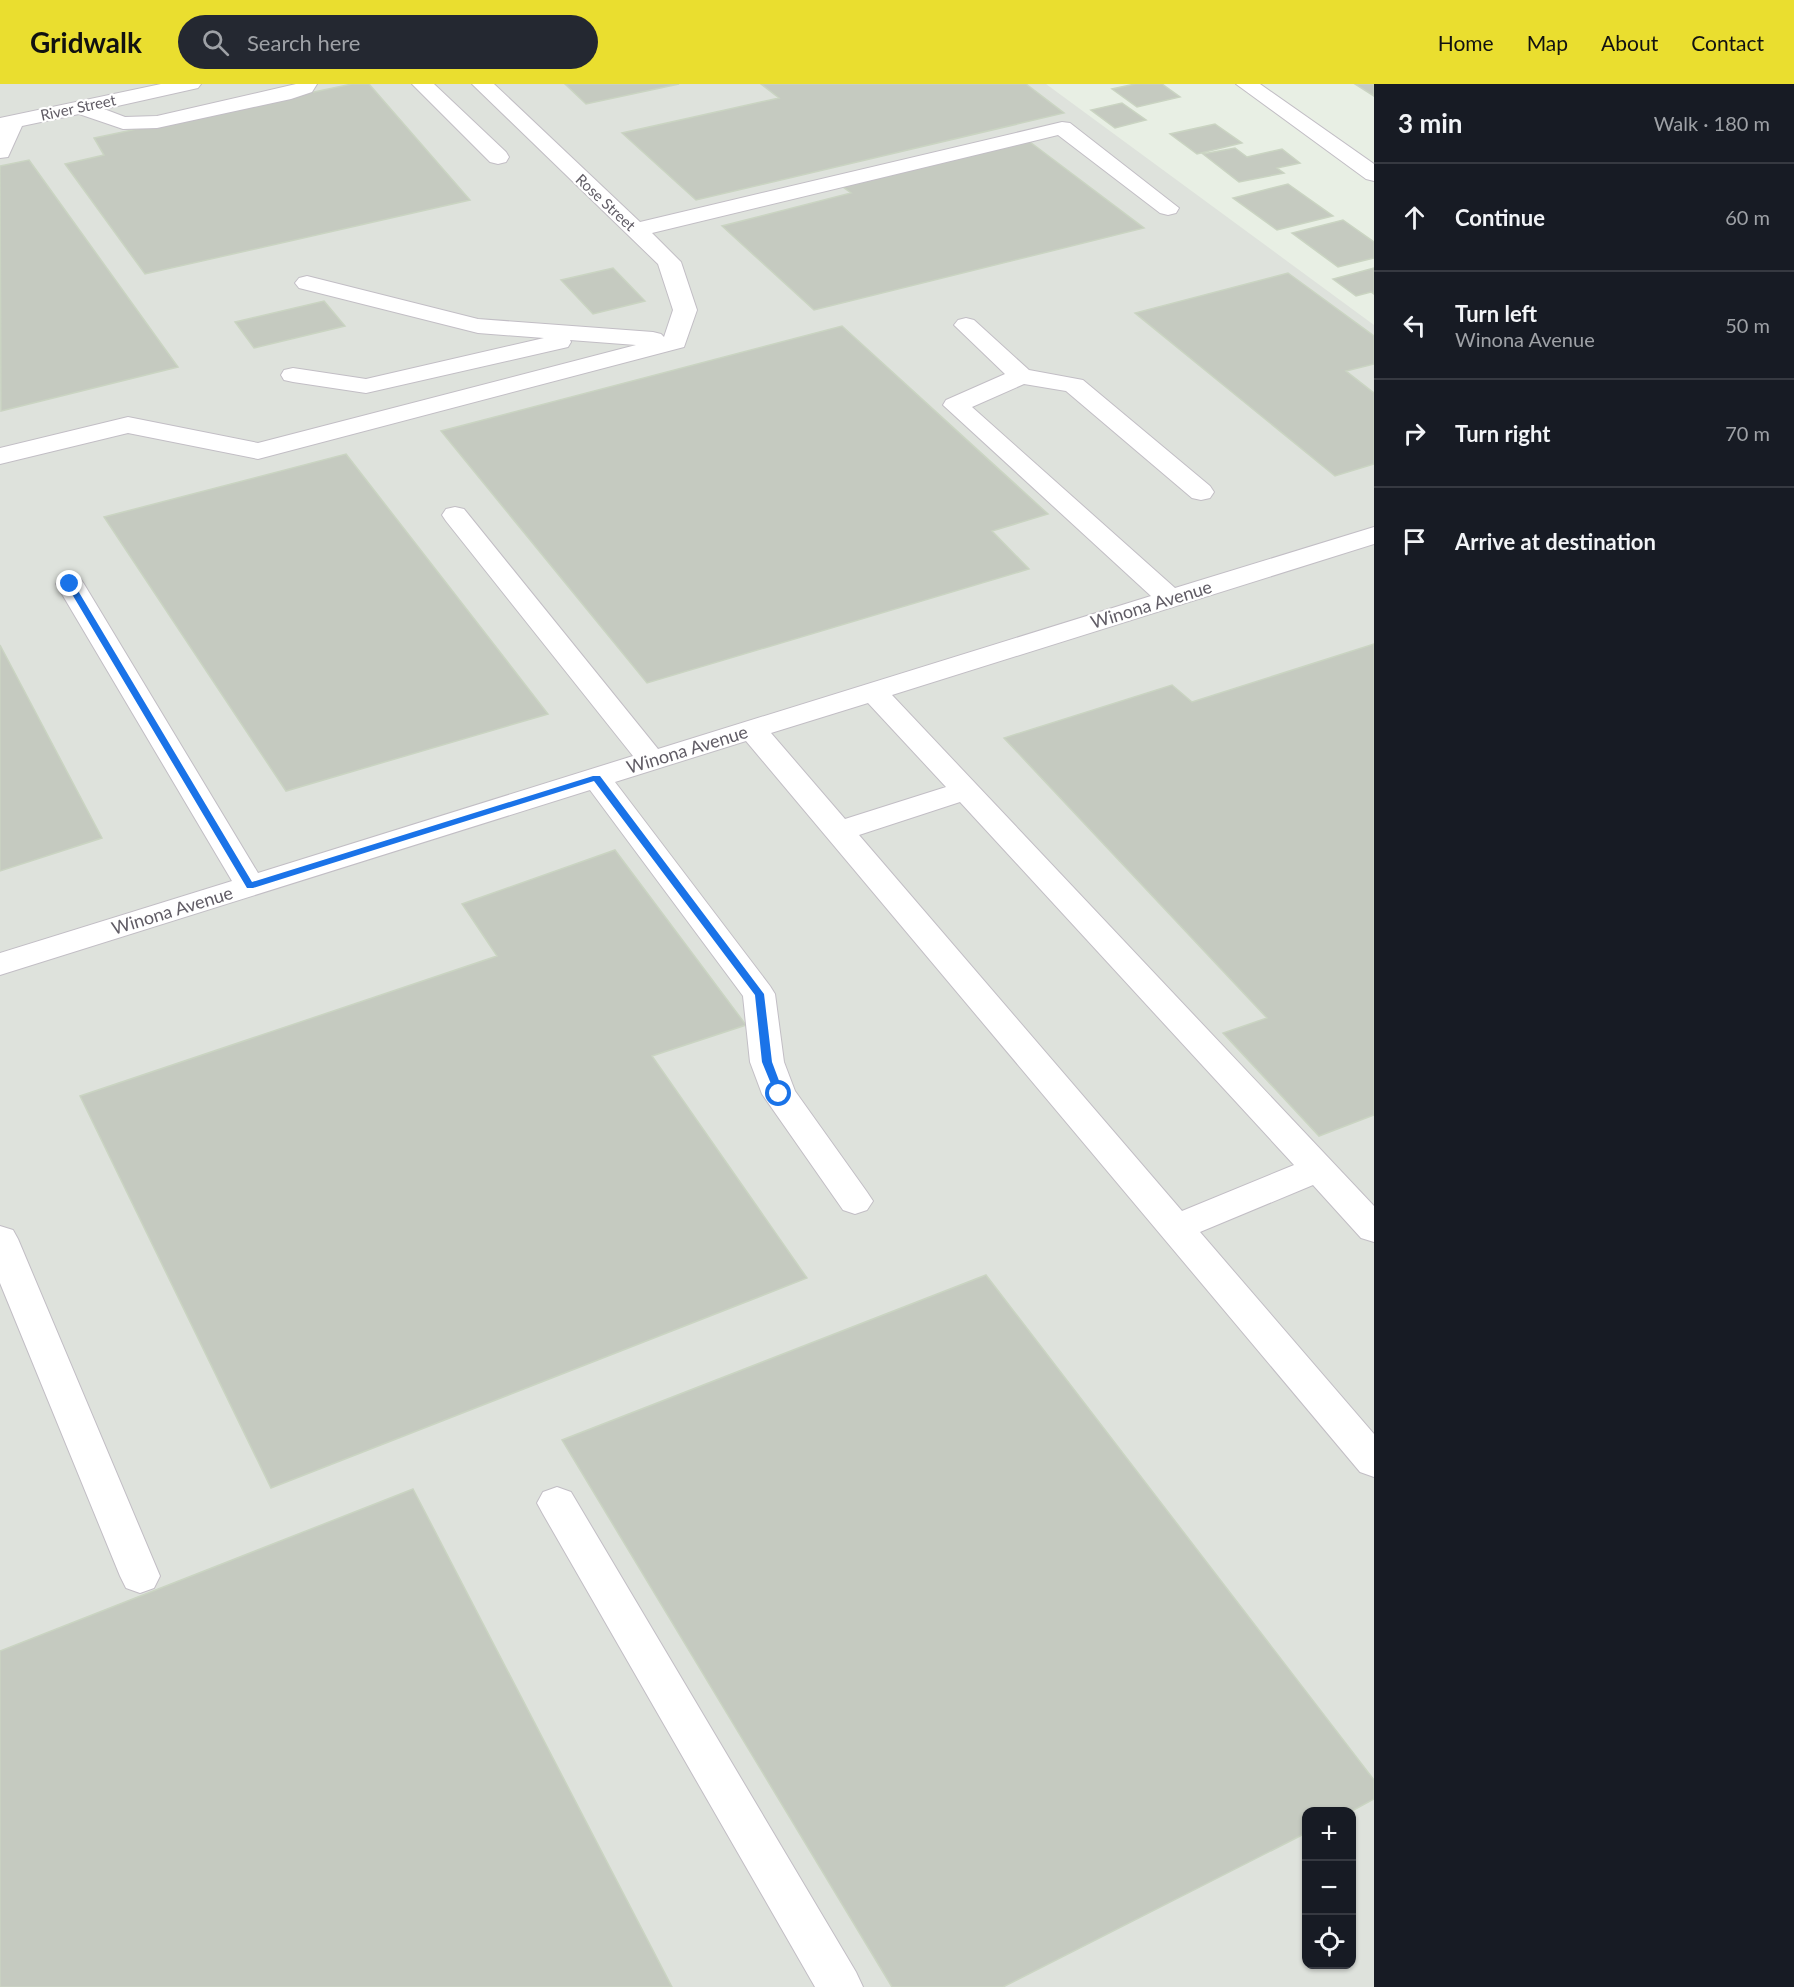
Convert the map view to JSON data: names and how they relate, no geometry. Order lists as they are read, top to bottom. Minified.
{"streets":{"street":["River Street","Rose Street","Winona Avenue"]},"page":{"header":"Gridwalk","search":"Search here","nav":["Home","Map","About","Contact"],"heading":["3 min","Walk · 180 m"],"list":[["Continue","60 m"],["Turn left","Winona Avenue","50 m"],["Turn right","70 m"],"Arrive at destination"],"map_buttons":["+","−"]}}
